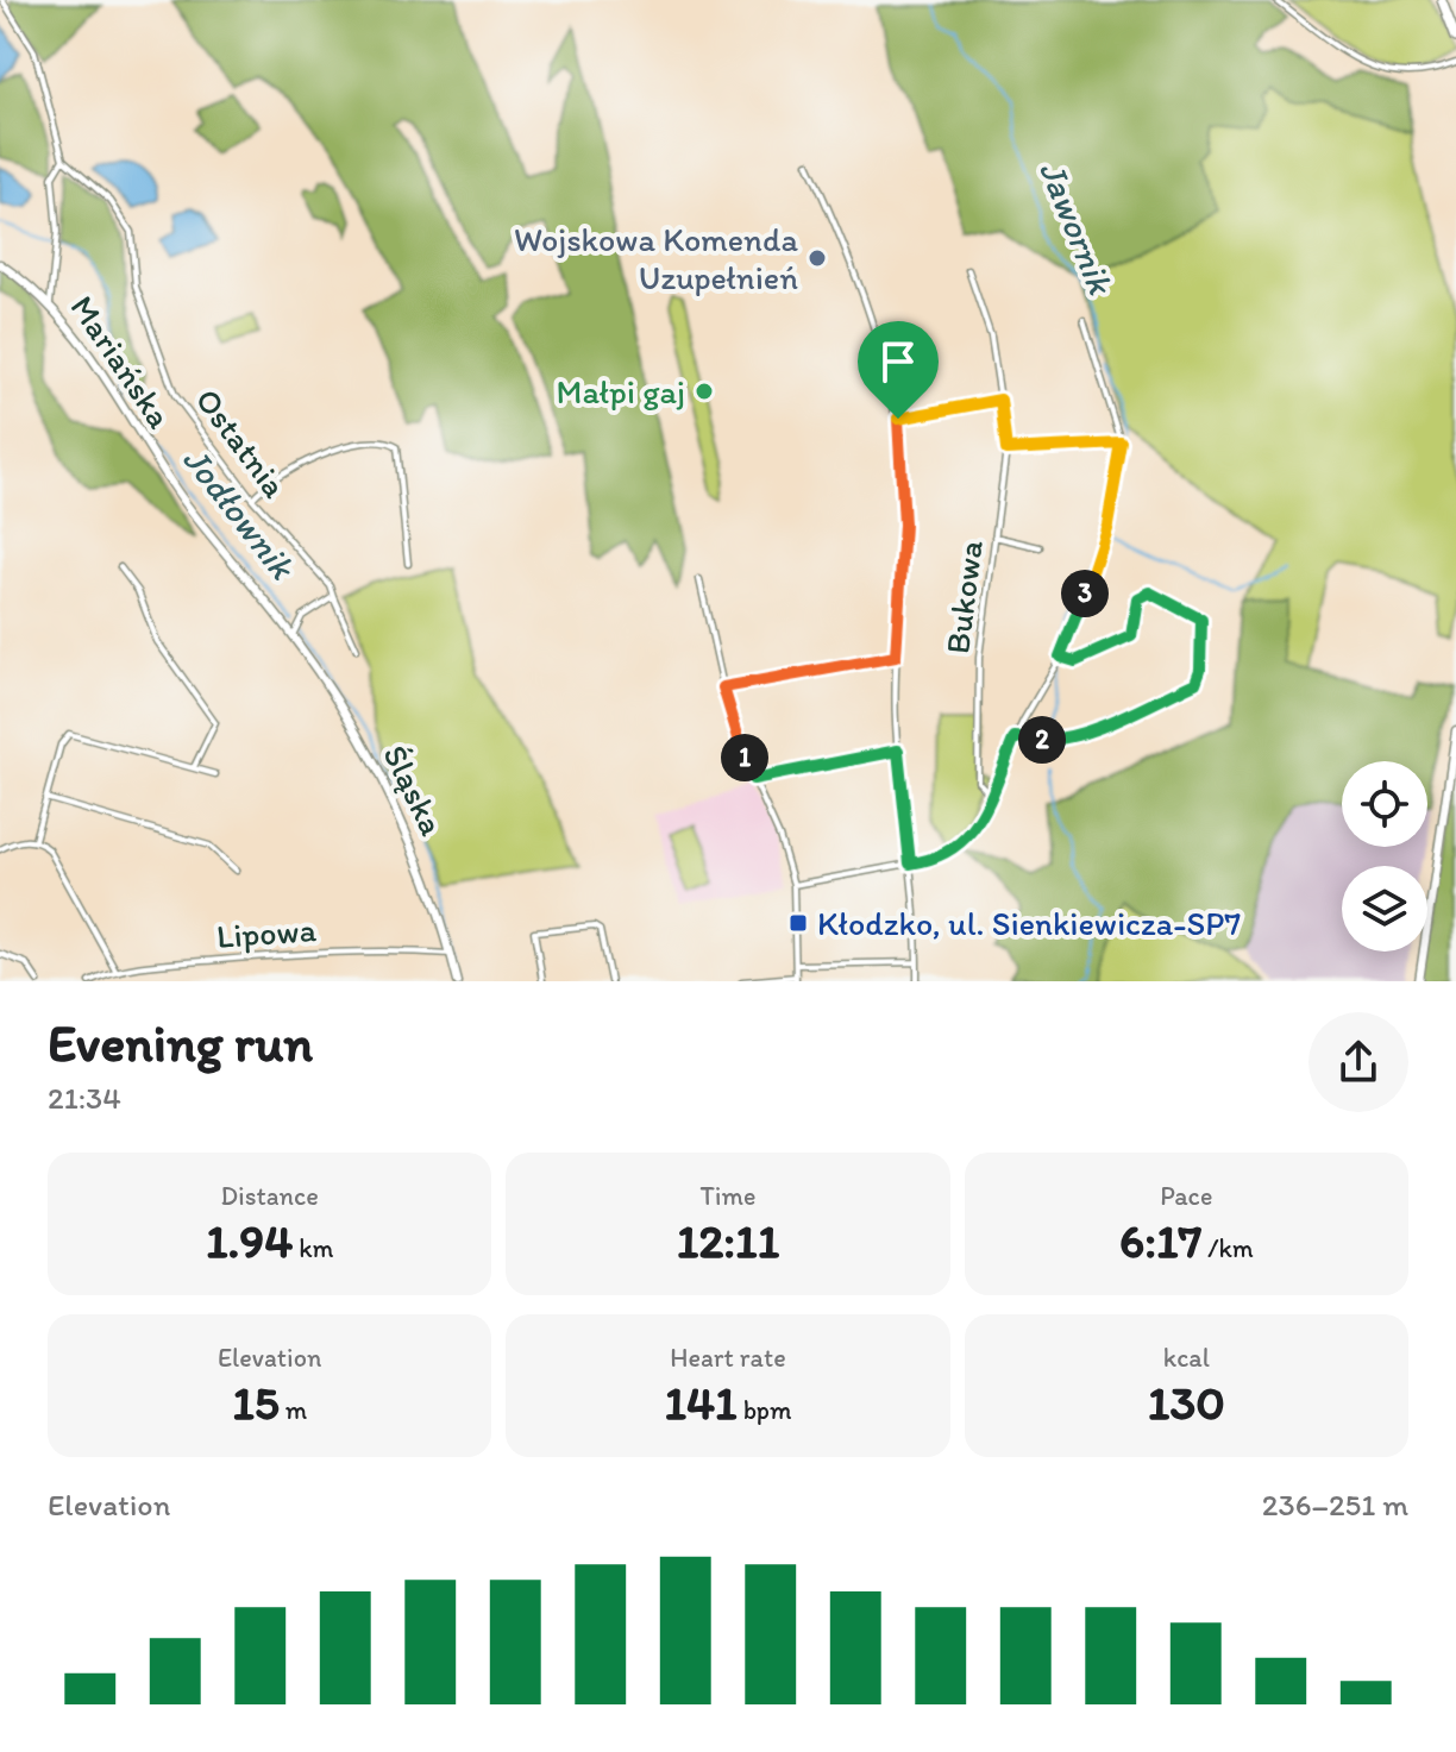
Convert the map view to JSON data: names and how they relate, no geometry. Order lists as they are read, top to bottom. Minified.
{"streets":{"street":["Mariańska","Ostatnia","Bukowa","Śląska","Lipowa"]},"crossings":[["Mariańska","Śląska"],["Śląska","Lipowa"]],"water":["Jawornik","Jodłownik"],"places":{"other":["Wojskowa Komenda Uzupełnień","Małpi gaj"],"transit":["Kłodzko, ul. Sienkiewicza-SP7"]},"page":{"pins":["3","2","1"],"heading":["Evening run","21:34"],"stats":[["Distance","1.94 km"],["Time","12:11"],["Pace","6:17 /km"],["Elevation","15 m"],["Heart rate","141 bpm"],["kcal","130"]],"chart":["Elevation","236–251 m"]}}
